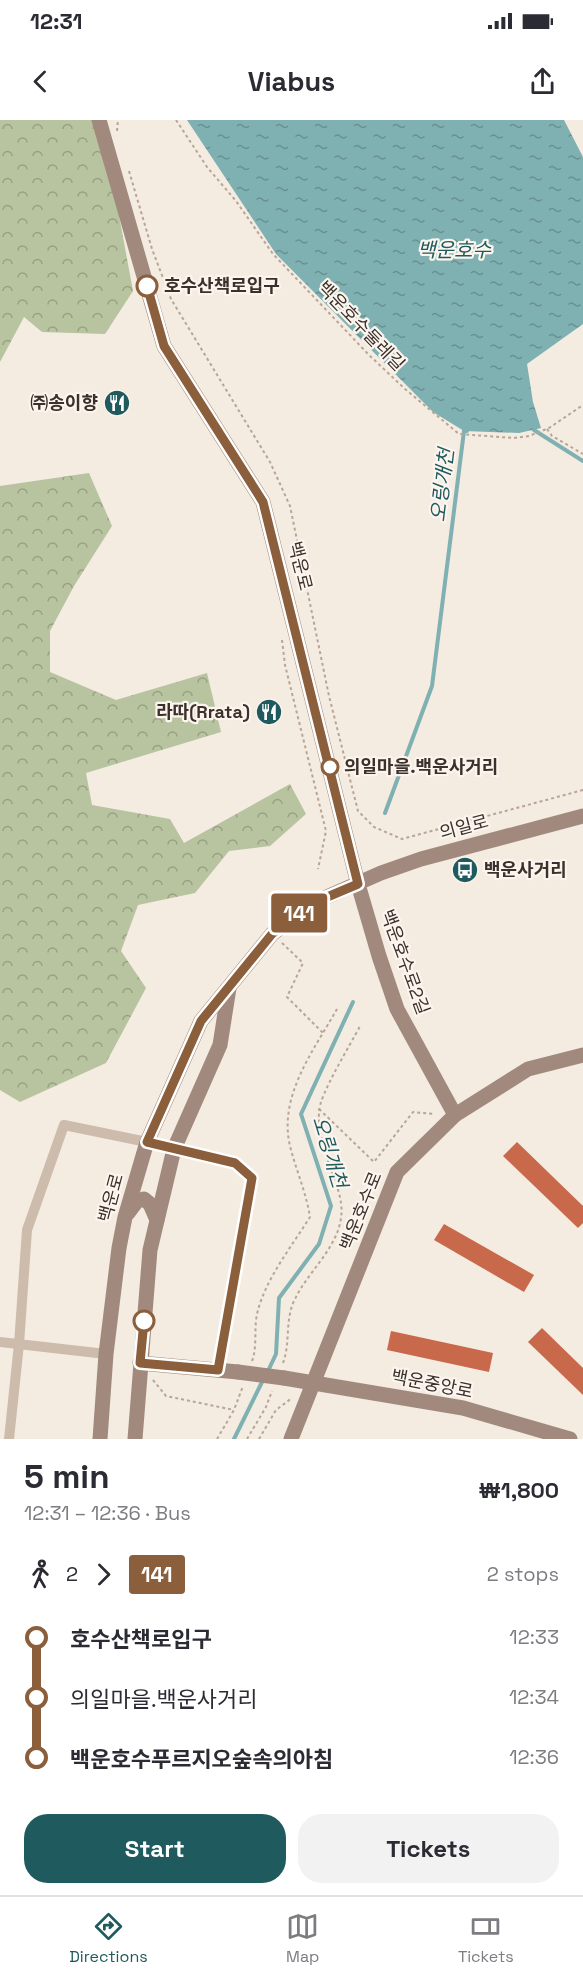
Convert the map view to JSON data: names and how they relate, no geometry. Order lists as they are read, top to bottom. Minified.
{"streets":{"main road":["백운로","의일로","백운호수로2길","백운호수로","백운중앙로"],"path":["백운호수둘레길"]},"crossings":[["백운로","의일로"],["백운로","백운호수로2길"],["의일로","백운호수로2길"],["백운호수로2길","백운호수로"],["백운호수로","백운중앙로"]],"water":["백운호수","오링개천"],"places":{"other":["호수산책로입구","의일마을.백운사거리"],"restaurant":["㈜송이향","라따(Rrata)"],"bus stop":["백운사거리"]},"lines":["bus line 141"],"page":{"status":"12:31","header":"Viabus","on_map":"141","heading":["5 min","12:31 – 12:36 · Bus","₩1,800"],"legs":["2","141","2 stops"],"list":[{"name":"호수산책로입구","value":"12:33"},{"name":"의일마을.백운사거리","value":"12:34"},{"name":"백운호수푸르지오숲속의아침","value":"12:36"}],"buttons":["Start","Tickets"],"tabs":["Directions","Map","Tickets"]}}
